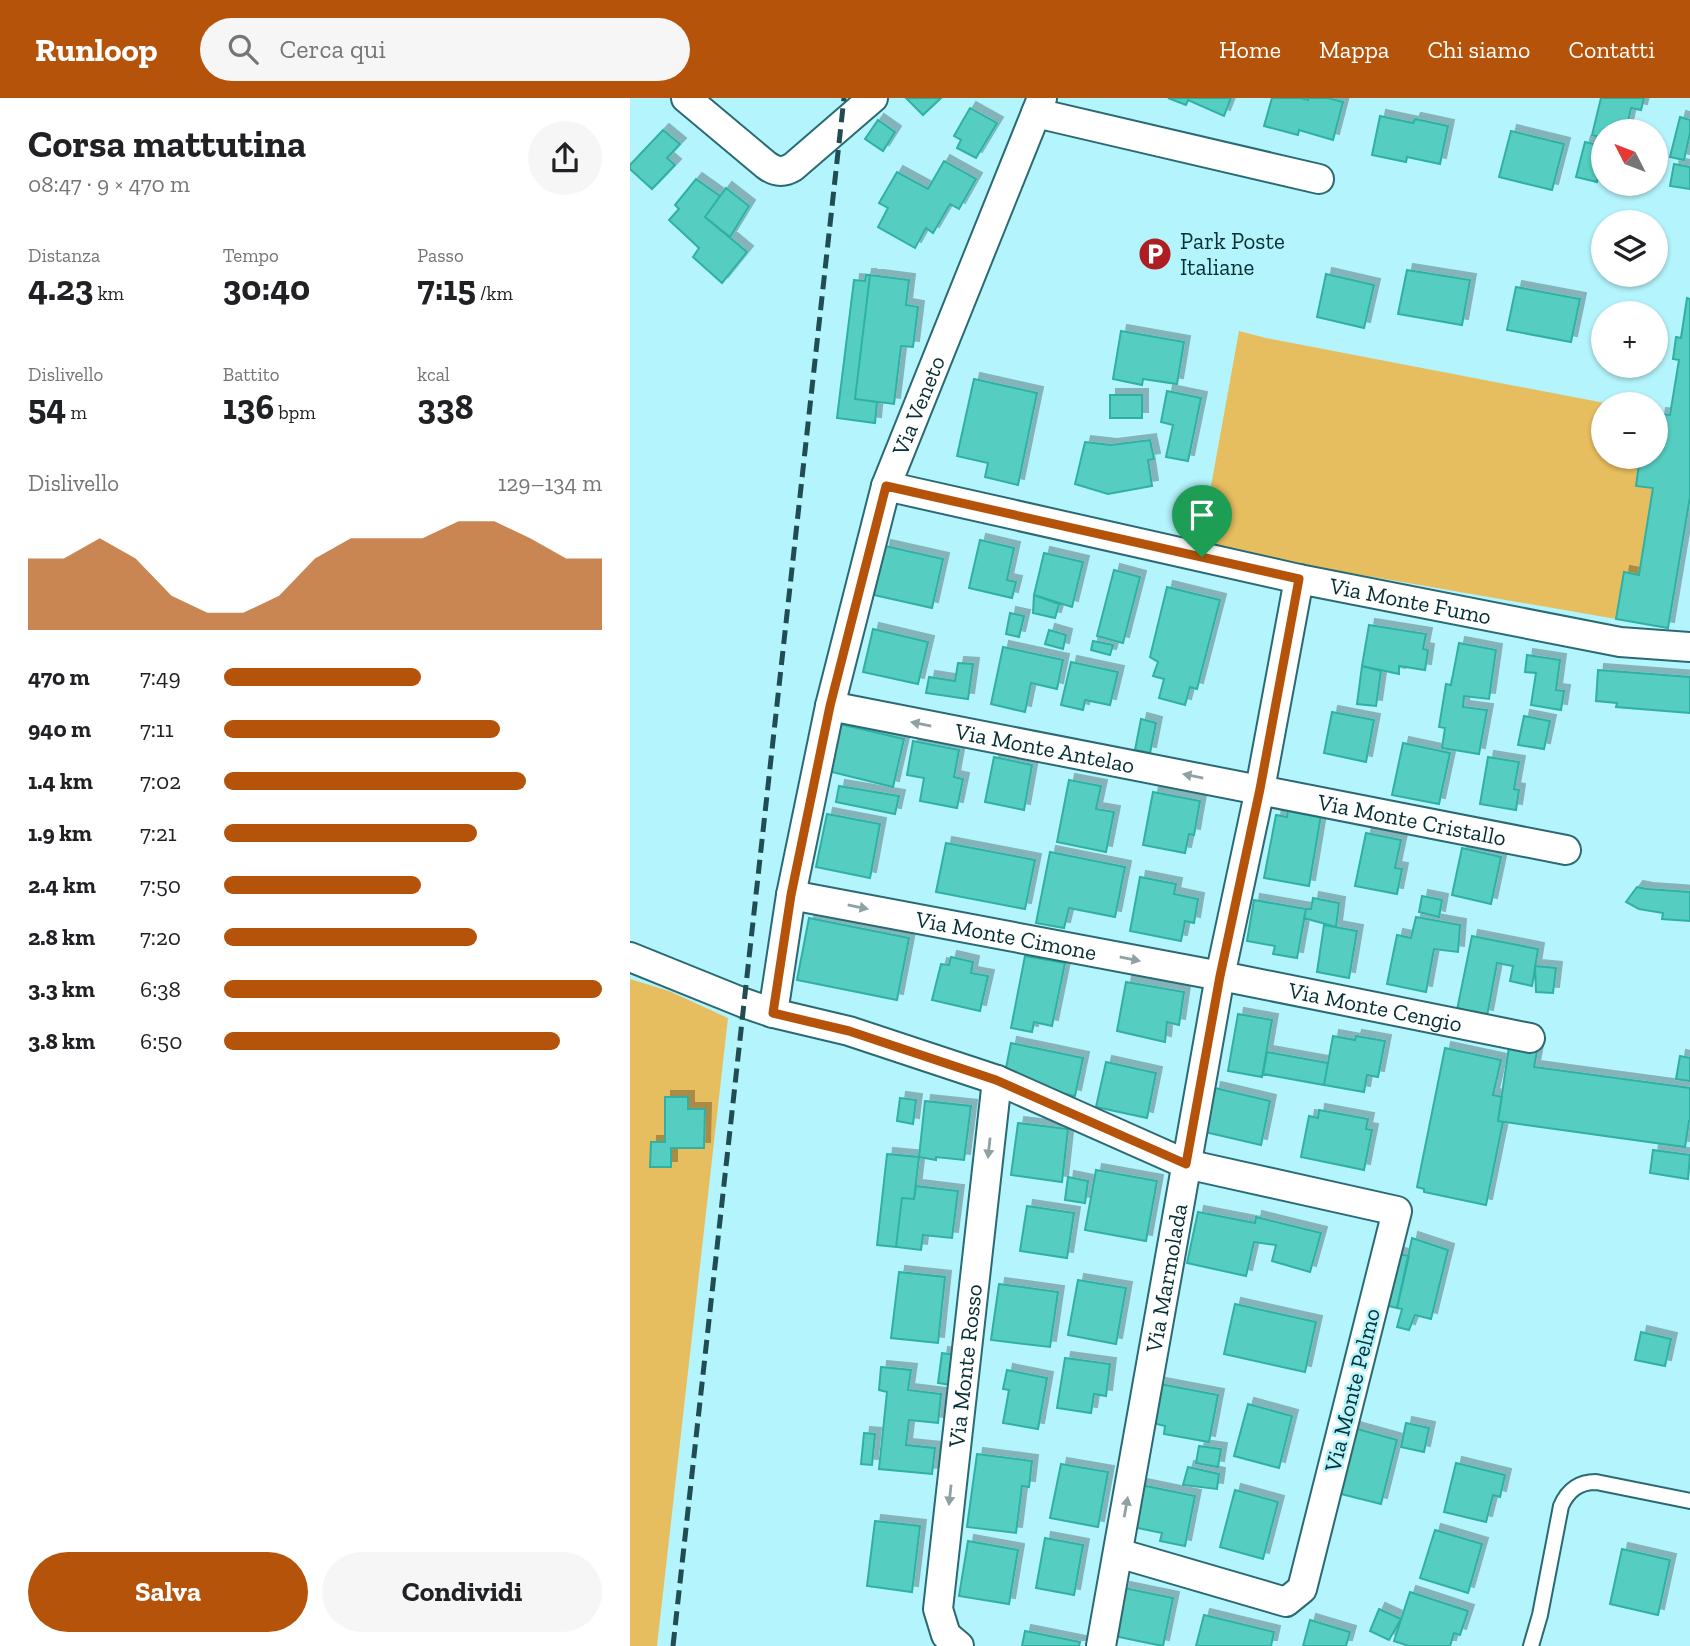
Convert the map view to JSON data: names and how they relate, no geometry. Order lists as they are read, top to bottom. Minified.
{"streets":{"street":["Via Veneto","Via Monte Fumo","Via Monte Antelao","Via Monte Cristallo","Via Monte Cimone","Via Monte Cengio","Via Marmolada","Via Monte Rosso","Via Monte Pelmo"]},"crossings":[["Via Veneto","Via Monte Fumo"],["Via Veneto","Via Monte Antelao"],["Via Veneto","Via Monte Cimone"],["Via Monte Fumo","Via Marmolada"],["Via Monte Antelao","Via Monte Cristallo"],["Via Monte Antelao","Via Marmolada"],["Via Monte Cristallo","Via Marmolada"],["Via Monte Cimone","Via Monte Cengio"],["Via Monte Cimone","Via Marmolada"],["Via Monte Cengio","Via Marmolada"],["Via Marmolada","Via Monte Pelmo"]],"one_way":["Via Monte Antelao","Via Marmolada","Via Monte Rosso"],"places":{"parking":["Park Poste Italiane"]},"north":"top left","page":{"header":"Runloop","search":"Cerca qui","nav":["Home","Mappa","Chi siamo","Contatti"],"heading":["Corsa mattutina","08:47 · 9 × 470 m"],"map_buttons":["+","−"],"stats":[["Distanza","4.23 km"],["Tempo","30:40"],["Passo","7:15 /km"],["Dislivello","54 m"],["Battito","136 bpm"],["kcal","338"]],"chart":["Dislivello","129–134 m"],"list":[{"name":"470 m","note":"7:49"},{"name":"940 m","note":"7:11"},{"name":"1.4 km","note":"7:02"},{"name":"1.9 km","note":"7:21"},{"name":"2.4 km","note":"7:50"},{"name":"2.8 km","note":"7:20"},{"name":"3.3 km","note":"6:38"},{"name":"3.8 km","note":"6:50"}],"buttons":["Salva","Condividi"]}}
